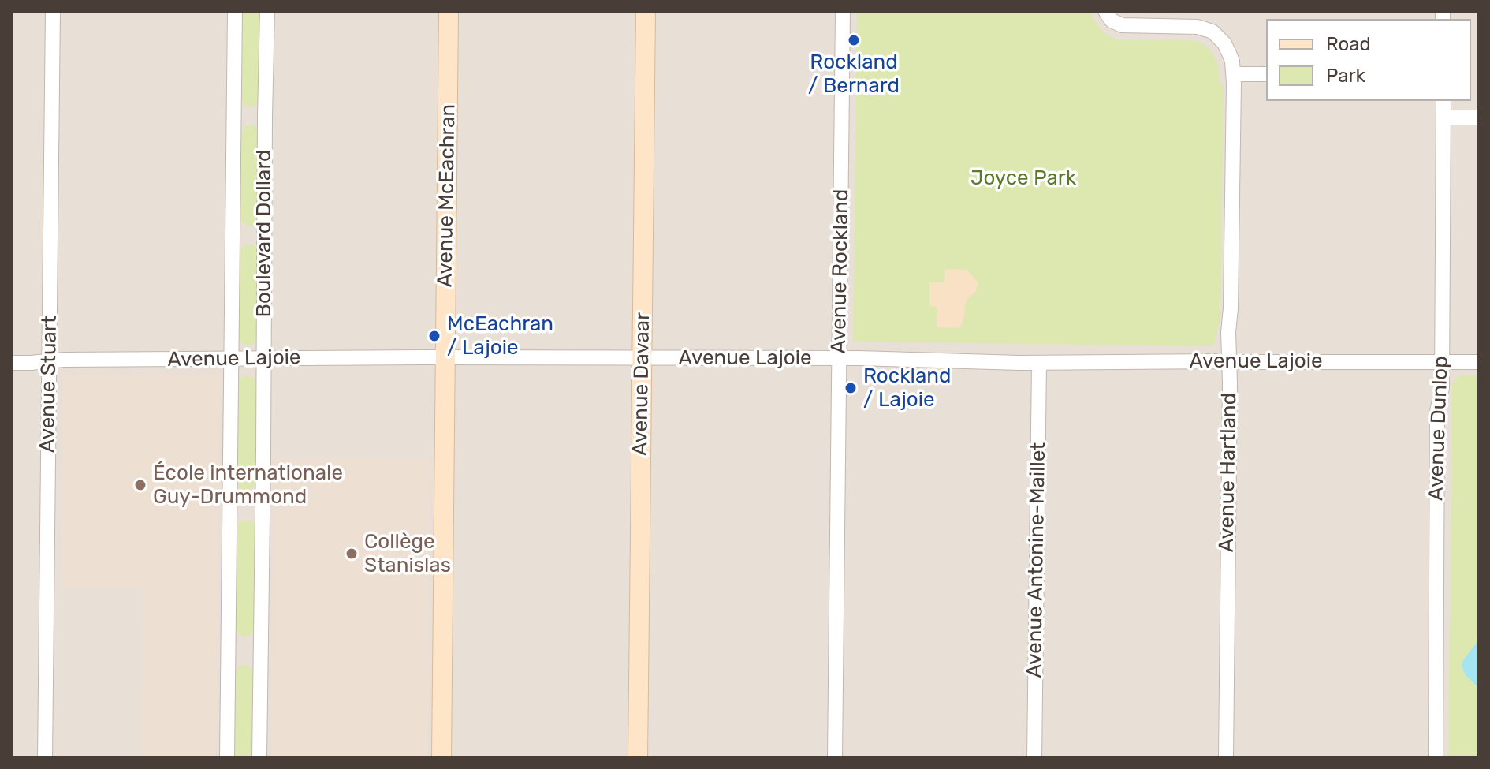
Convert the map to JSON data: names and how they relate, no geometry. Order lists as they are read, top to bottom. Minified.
{"streets":{"street":["Avenue McEachran","Boulevard Dollard","Avenue Rockland","Avenue Lajoie","Avenue Stuart","Avenue Davaar","Avenue Dunlop","Avenue Hartland","Avenue Antonine-Maillet"]},"crossings":[["Avenue McEachran","Avenue Lajoie"],["Boulevard Dollard","Avenue Lajoie"],["Avenue Rockland","Avenue Lajoie"],["Avenue Lajoie","Avenue Stuart"],["Avenue Lajoie","Avenue Davaar"],["Avenue Lajoie","Avenue Dunlop"],["Avenue Lajoie","Avenue Hartland"],["Avenue Lajoie","Avenue Antonine-Maillet"]],"parks":["Joyce Park"],"places":["Rockland / Bernard","McEachran / Lajoie","Rockland / Lajoie","École internationale Guy-Drummond","Collège Stanislas"],"legend":["Road","Park"]}
